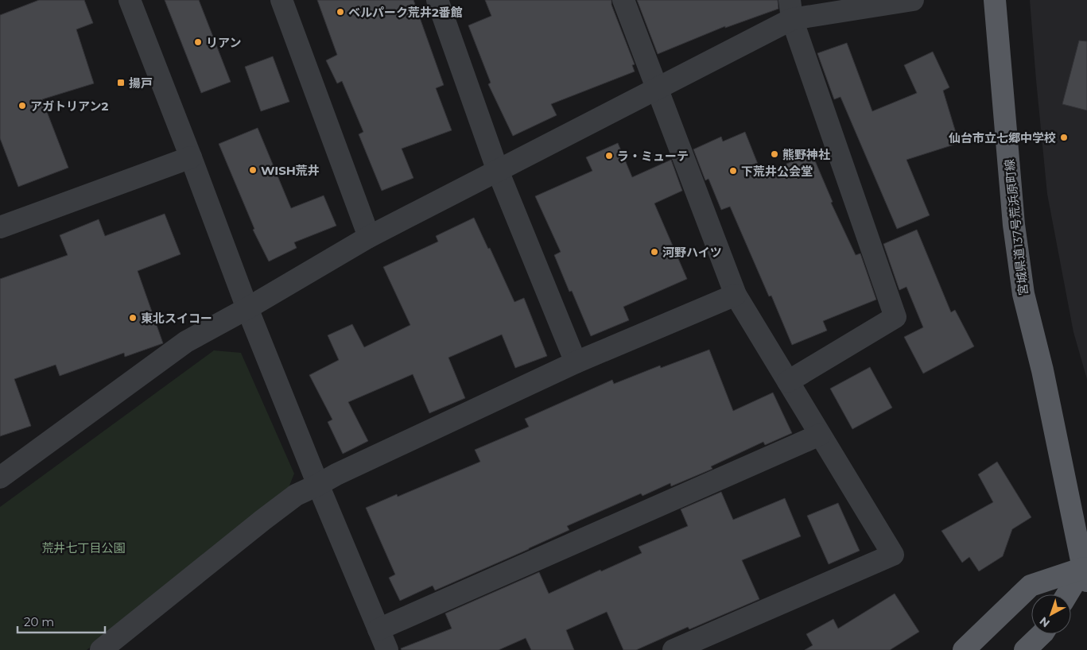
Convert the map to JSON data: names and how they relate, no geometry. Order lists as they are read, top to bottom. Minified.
{"streets":{"main road":["宮城県道137号荒浜原町線"]},"parks":["荒井七丁目公園"],"places":{"other":["ベルパーク荒井2番館","リアン","アガトリアン2","仙台市立七郷中学校","熊野神社","ラ・ミューテ","WISH荒井","下荒井公会堂","河野ハイツ","東北スイコー"],"transit":["揚戸"]},"scale_bar":"20 m","north":"bottom left"}
